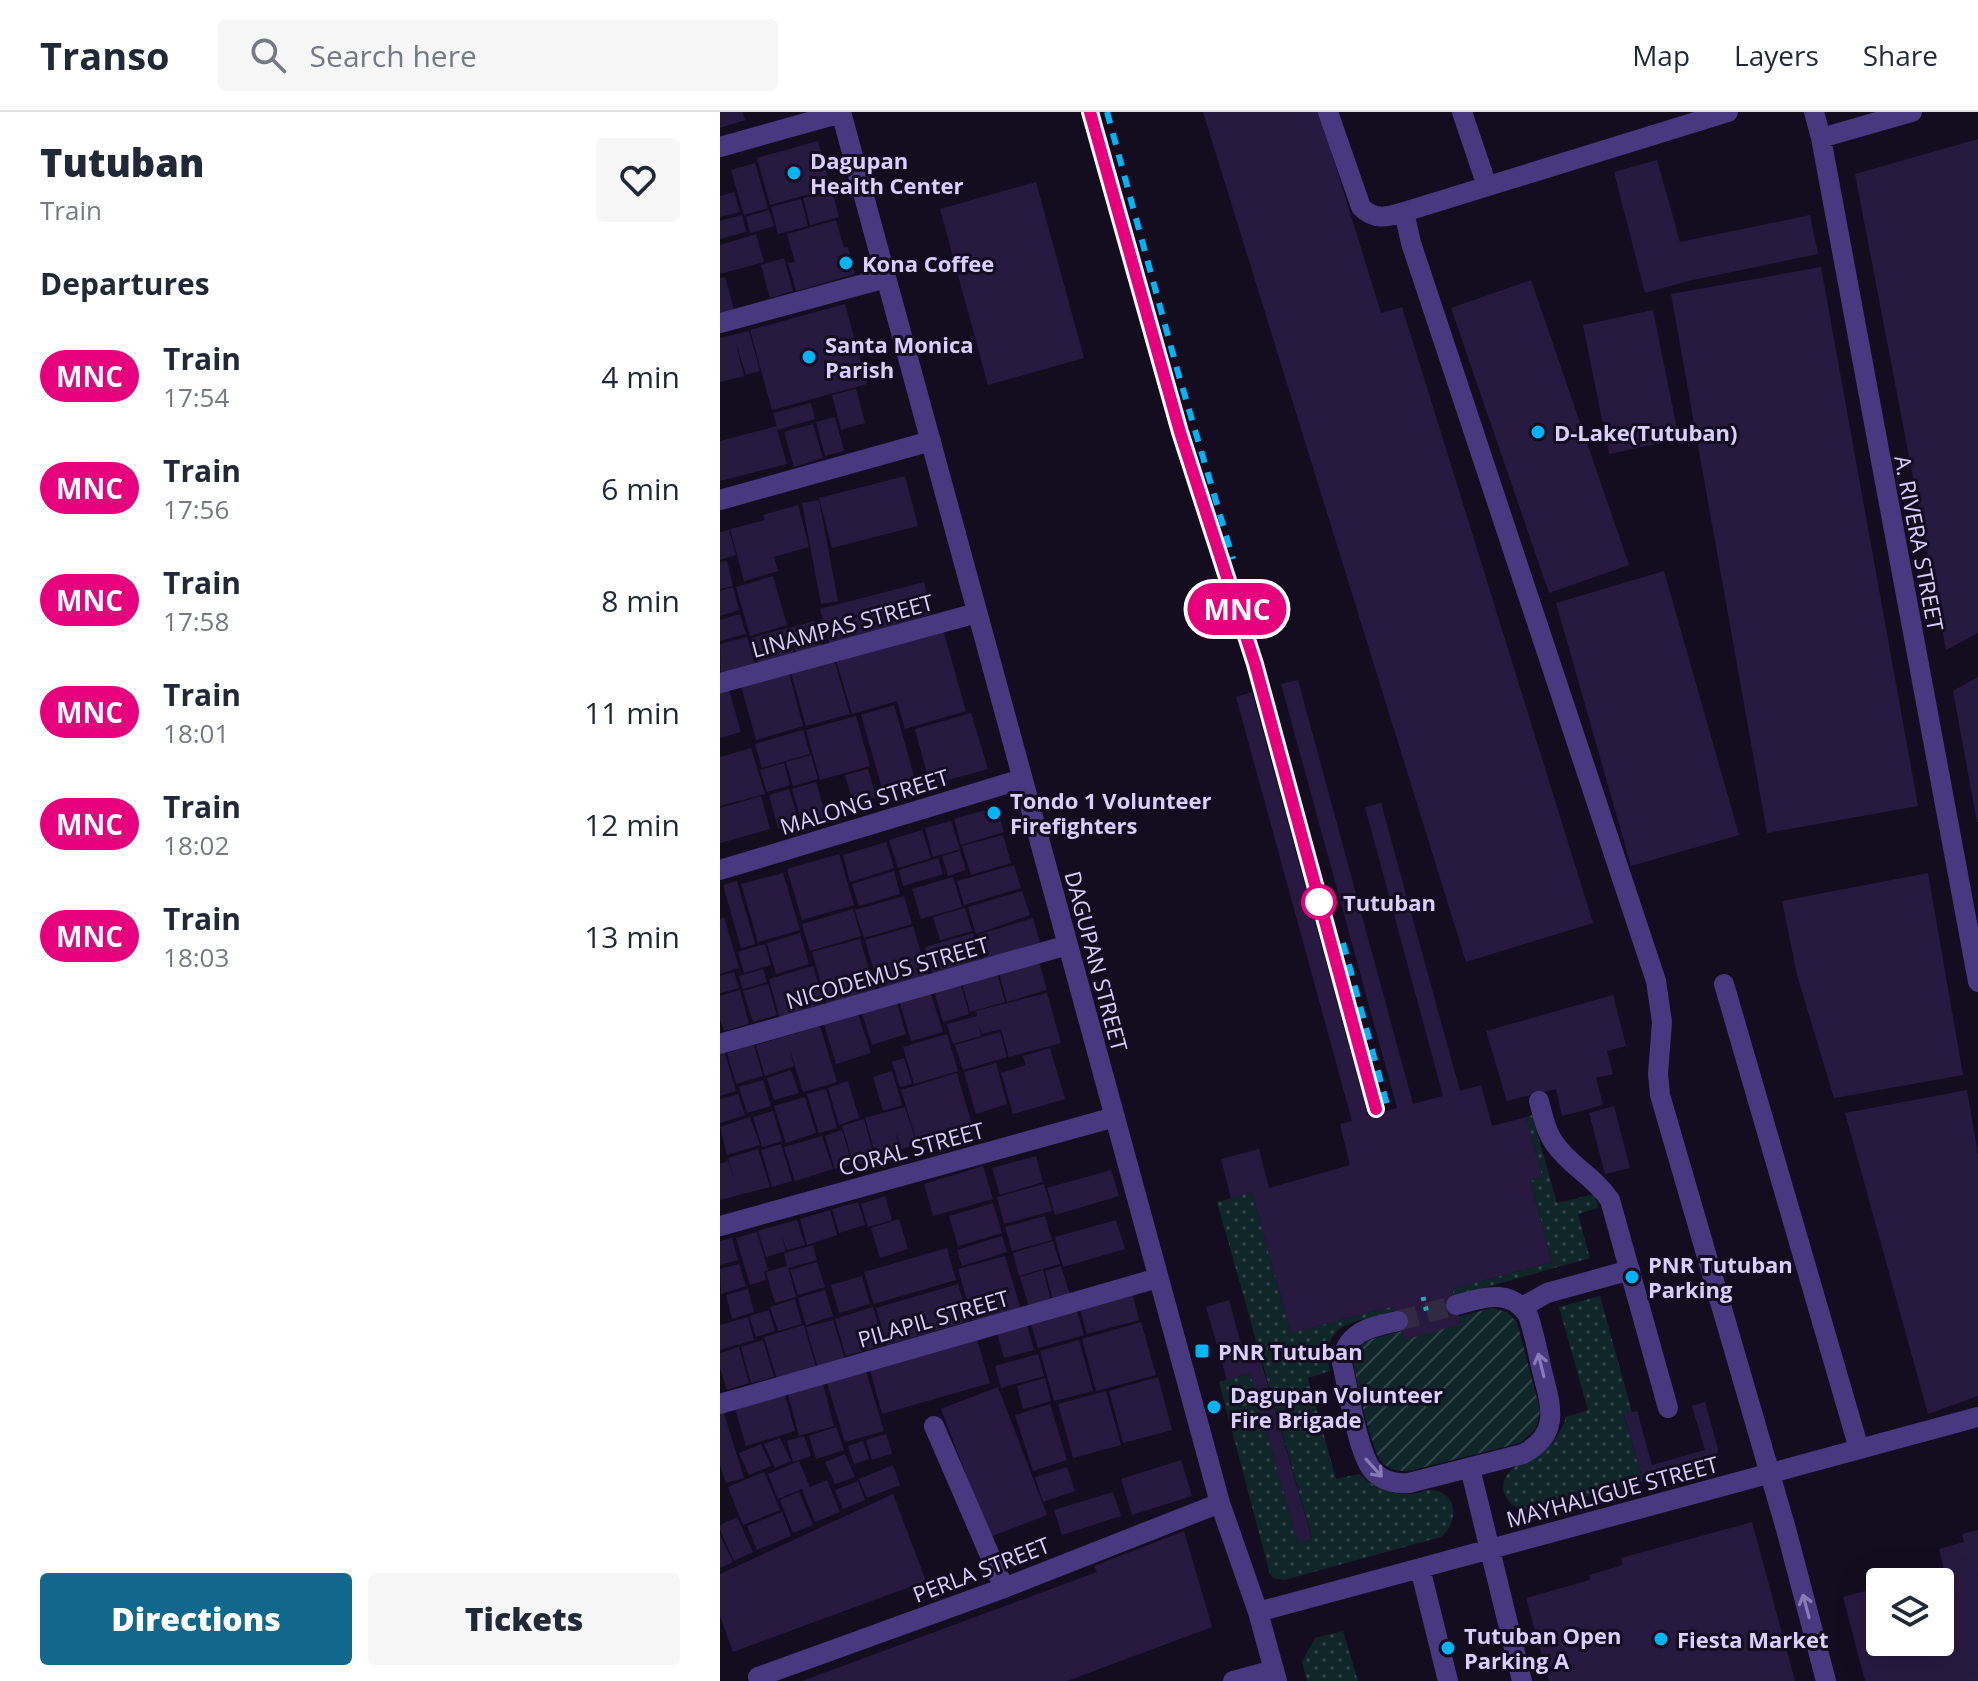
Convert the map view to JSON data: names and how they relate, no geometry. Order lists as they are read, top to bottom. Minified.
{"streets":{"street":["A. RIVERA STREET","LINAMPAS STREET","MALONG STREET","DAGUPAN STREET","NICODEMUS STREET","CORAL STREET","PILAPIL STREET","MAYHALIGUE STREET","PERLA STREET"]},"crossings":[["LINAMPAS STREET","DAGUPAN STREET"],["MALONG STREET","DAGUPAN STREET"],["DAGUPAN STREET","NICODEMUS STREET"],["DAGUPAN STREET","CORAL STREET"],["DAGUPAN STREET","PILAPIL STREET"],["DAGUPAN STREET","MAYHALIGUE STREET"],["DAGUPAN STREET","PERLA STREET"]],"places":{"other":["Dagupan Health Center","Kona Coffee","Santa Monica Parish","D-Lake(Tutuban)","Tondo 1 Volunteer Firefighters","Tutuban","PNR Tutuban Parking","Dagupan Volunteer Fire Brigade","Fiesta Market","Tutuban Open Parking A"],"transit":["PNR Tutuban"]},"page":{"header":"Transo","search":"Search here","nav":["Map","Layers","Share"],"heading":[["Tutuban","Train"],"Departures"],"on_map":"MNC","list":[{"mark":"MNC","name":"Train","note":"17:54","value":"4 min"},{"mark":"MNC","name":"Train","note":"17:56","value":"6 min"},{"mark":"MNC","name":"Train","note":"17:58","value":"8 min"},{"mark":"MNC","name":"Train","note":"18:01","value":"11 min"},{"mark":"MNC","name":"Train","note":"18:02","value":"12 min"},{"mark":"MNC","name":"Train","note":"18:03","value":"13 min"}],"buttons":["Directions","Tickets"]}}
